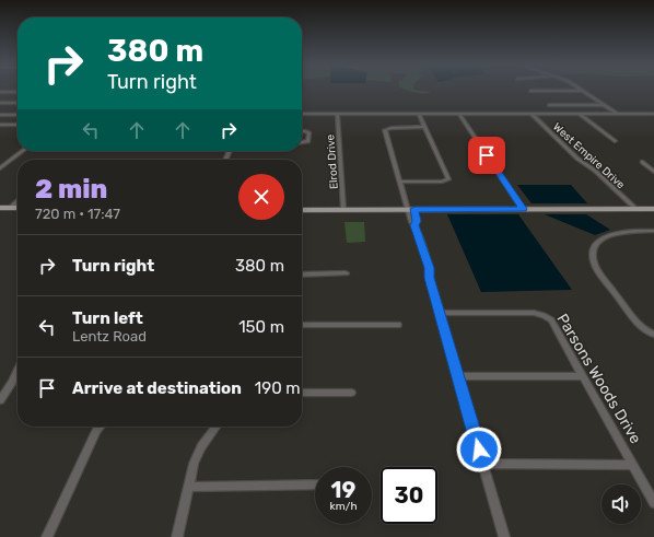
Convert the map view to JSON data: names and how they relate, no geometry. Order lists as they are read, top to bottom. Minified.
{"streets":{"street":["West Empire Drive","Elrod Drive","Parsons Woods Drive"]},"page":{"turn":["380 m","Turn right"],"heading":["2 min","720 m · 17:47"],"list":[{"name":"Turn right","value":"380 m"},{"name":"Turn left","note":"Lentz Road","value":"150 m"},{"name":"Arrive at destination","value":"190 m"}],"speed":"19 km/h","limit":"30"}}
